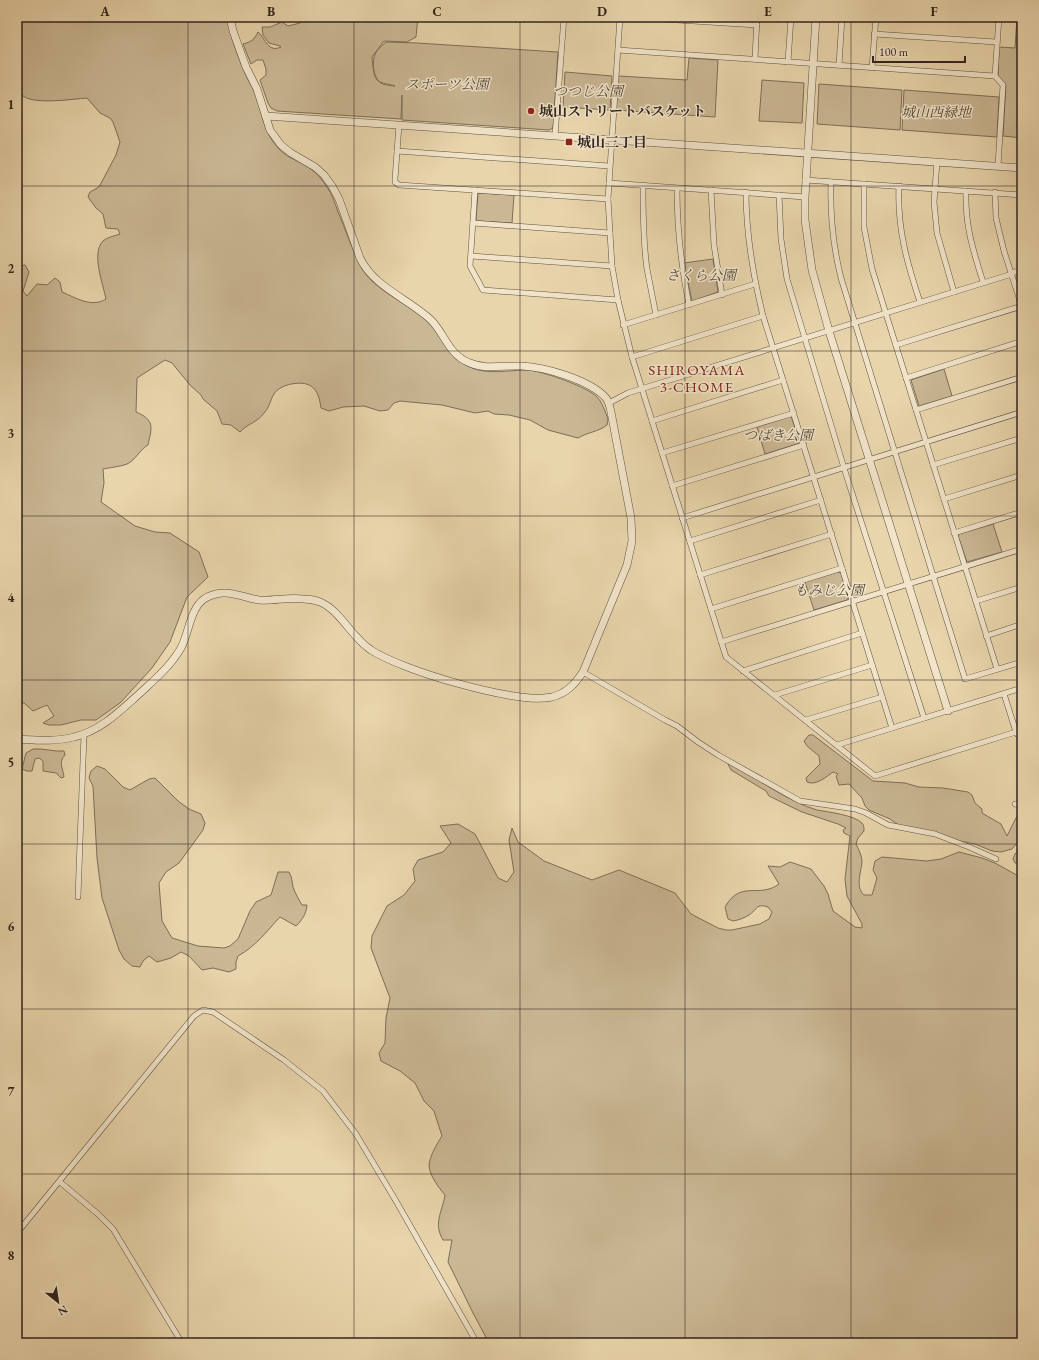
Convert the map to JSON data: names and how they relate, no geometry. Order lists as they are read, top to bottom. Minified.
{"districts":["SHIROYAMA 3-CHOME"],"parks":["スポーツ公園","つつじ公園","城山西緑地","さくら公園","つばき公園","もみじ公園"],"places":{"other":["城山ストリートバスケット"],"transit":["城山三丁目"]},"scale_bar":"100 m","north":"bottom right","grid":{"columns":["A","B","C","D","E","F"],"rows":["1","2","3","4","5","6","7","8"]}}
